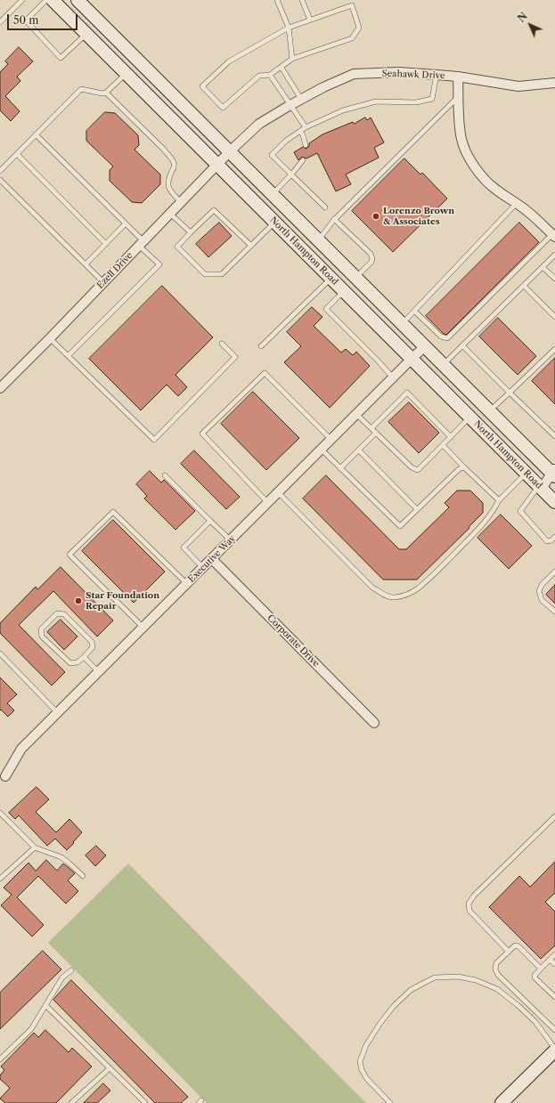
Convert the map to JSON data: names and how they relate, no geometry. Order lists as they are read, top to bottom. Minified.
{"streets":{"main road":["North Hampton Road"],"street":["Seahawk Drive","Ezell Drive","Executive Way","Corporate Drive"]},"crossings":[["Seahawk Drive","North Hampton Road"],["Seahawk Drive","Ezell Drive"],["North Hampton Road","Ezell Drive"],["North Hampton Road","Executive Way"],["Executive Way","Corporate Drive"]],"places":["Lorenzo Brown & Associates","Star Foundation Repair"],"scale_bar":"50 m","north":"top left"}
